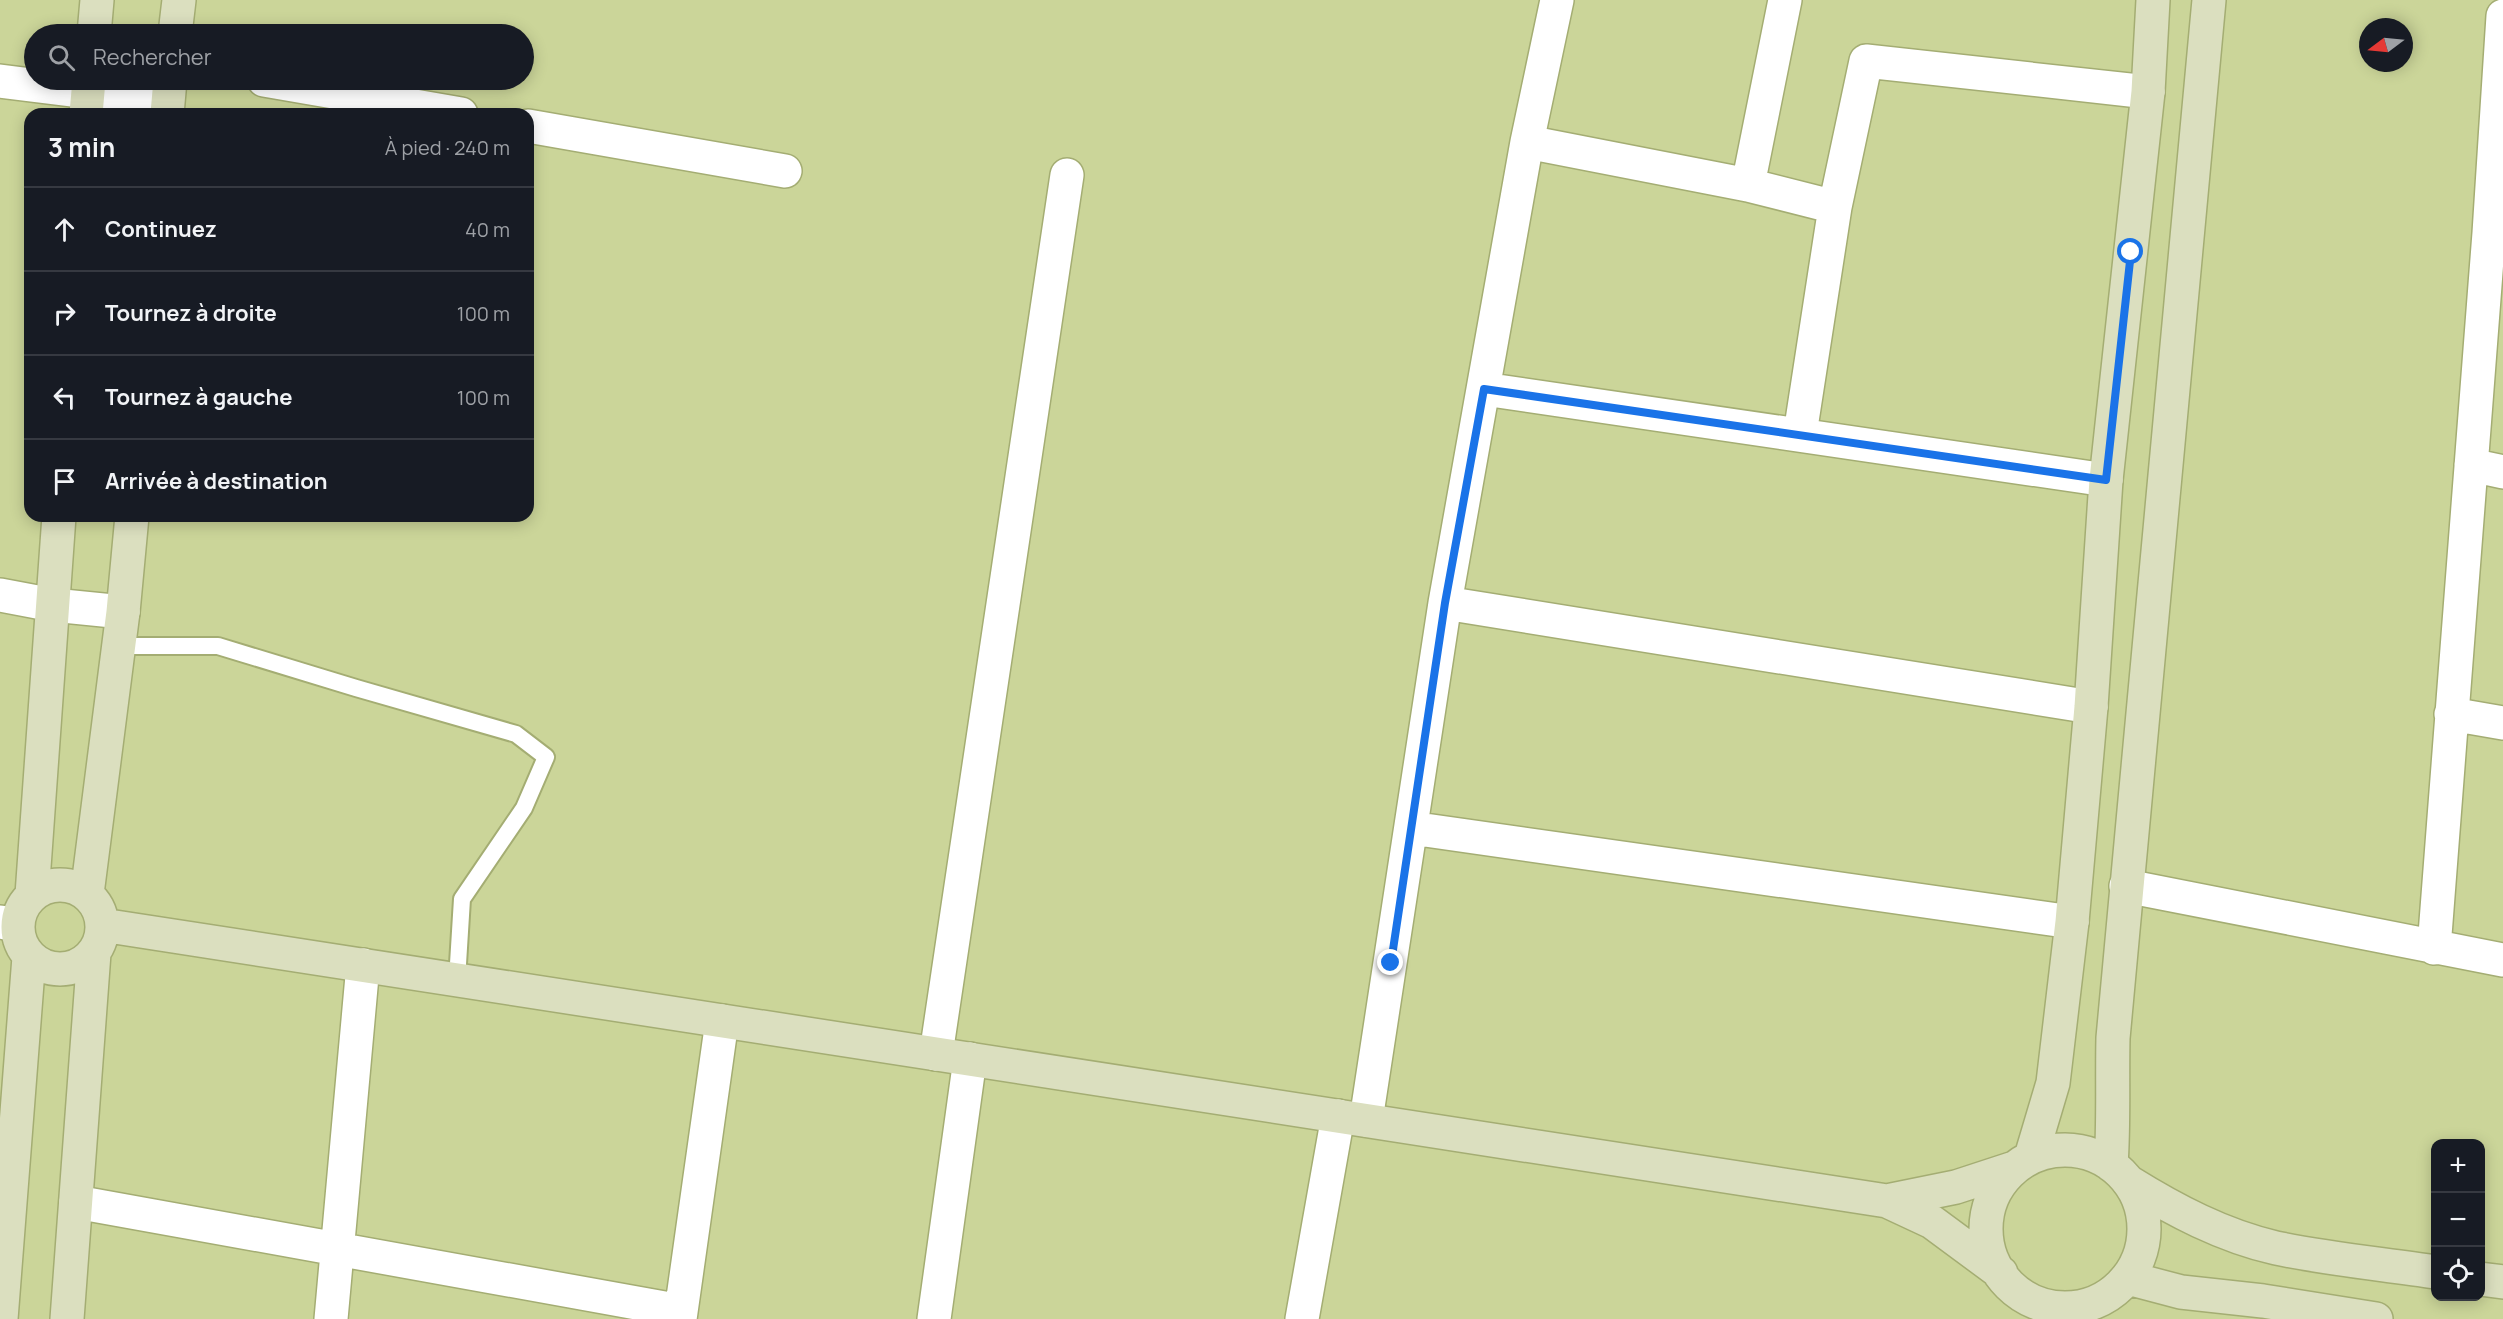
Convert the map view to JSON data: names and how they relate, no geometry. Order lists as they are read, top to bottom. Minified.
{"north":"left","page":{"search":"Rechercher","heading":["3 min","À pied · 240 m"],"list":[["Continuez","40 m"],["Tournez à droite","100 m"],["Tournez à gauche","100 m"],"Arrivée à destination"],"map_buttons":["+","−"]}}
